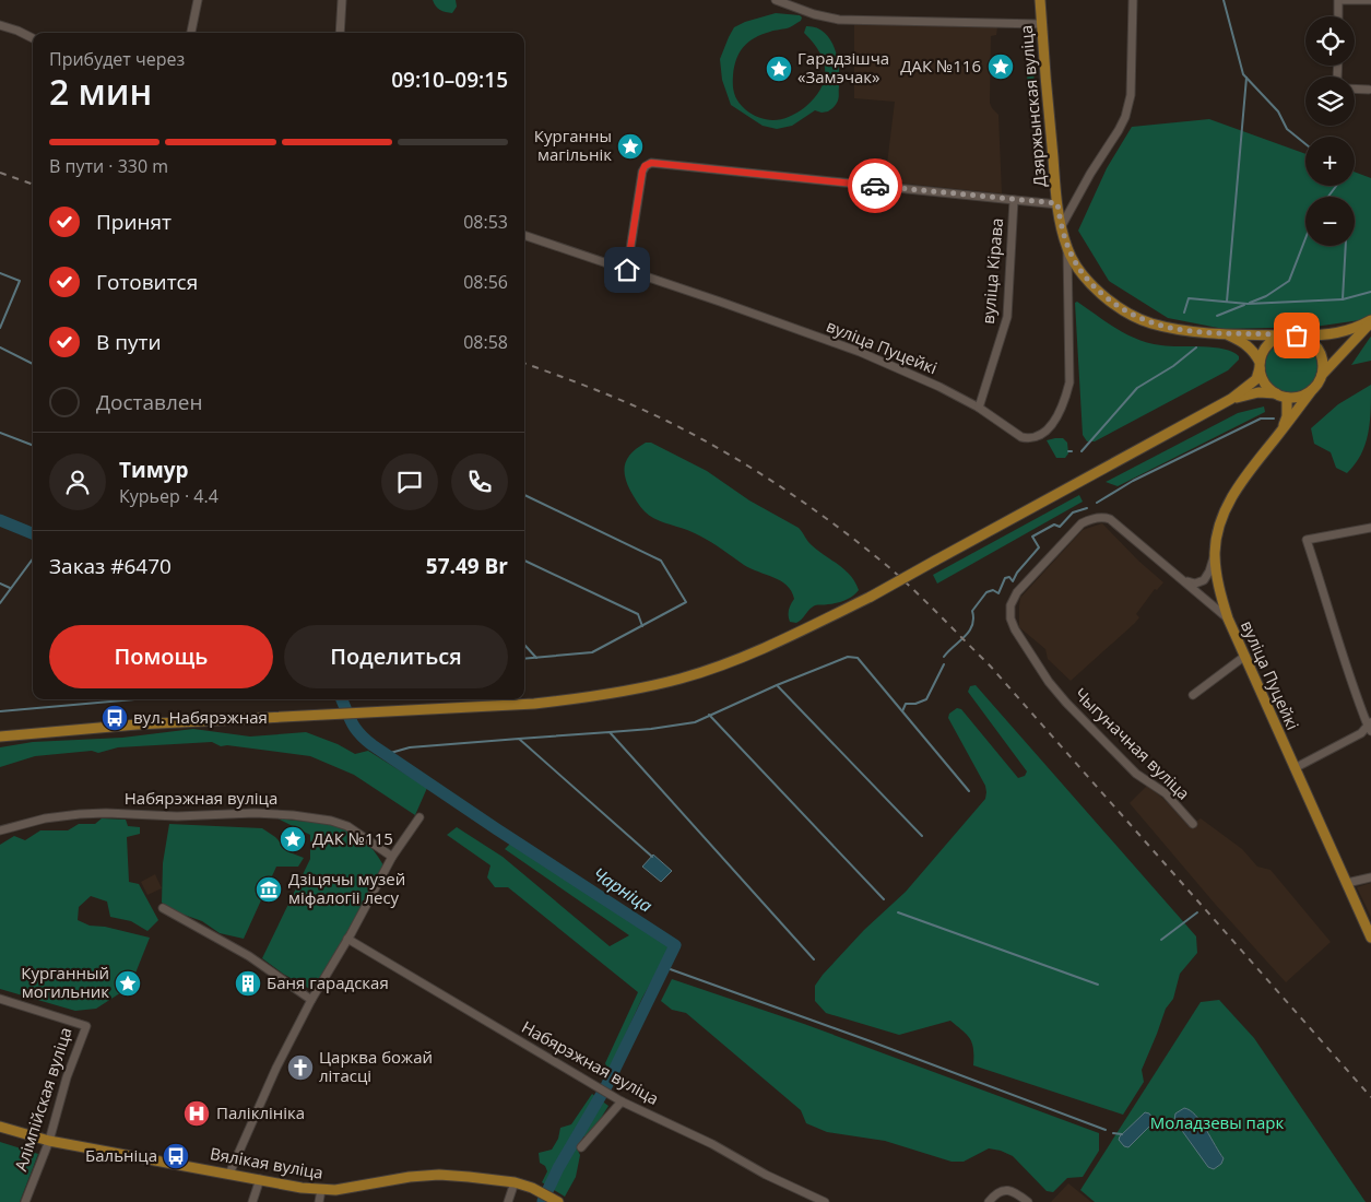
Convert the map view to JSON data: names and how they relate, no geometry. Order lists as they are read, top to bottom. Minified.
{"streets":{"main road":["Дзяржынская вуліца","вуліца Пуцейкі","Вялікая вуліца"],"street":["вуліца Кірава","Чыгуначная вуліца","Набярэжная вуліца","Алімпійская вуліца"]},"crossings":[["Дзяржынская вуліца","вуліца Кірава"],["Дзяржынская вуліца","вуліца Пуцейкі"],["вуліца Кірава","вуліца Пуцейкі"],["вуліца Пуцейкі","Чыгуначная вуліца"],["Алімпійская вуліца","Вялікая вуліца"]],"water":["Чарніца"],"parks":["Моладзевы парк"],"places":{"place":["ДАК №116","Гарадзішча «Замэчак»","Курганны магільнік","ДАК №115","Курганный могильник"],"bus stop":["вул. Набярэжная","Бальніца"],"museum":["Дзіцячы музей міфалогіі лесу"],"building":["Баня гарадская"],"church":["Царква божай літасці"],"hospital":["Паліклініка"]},"page":{"map_buttons":["+","−"],"heading":["2 мин","Прибудет через","09:10–09:15"],"panel":["Тимур","Курьер · 4.4","Заказ #6470","57.49 Br"],"bar":"В пути · 330 m","list":[["Принят","08:53"],["Готовится","08:56"],["В пути","08:58"],"Доставлен"],"buttons":["Помощь","Поделиться"]}}
